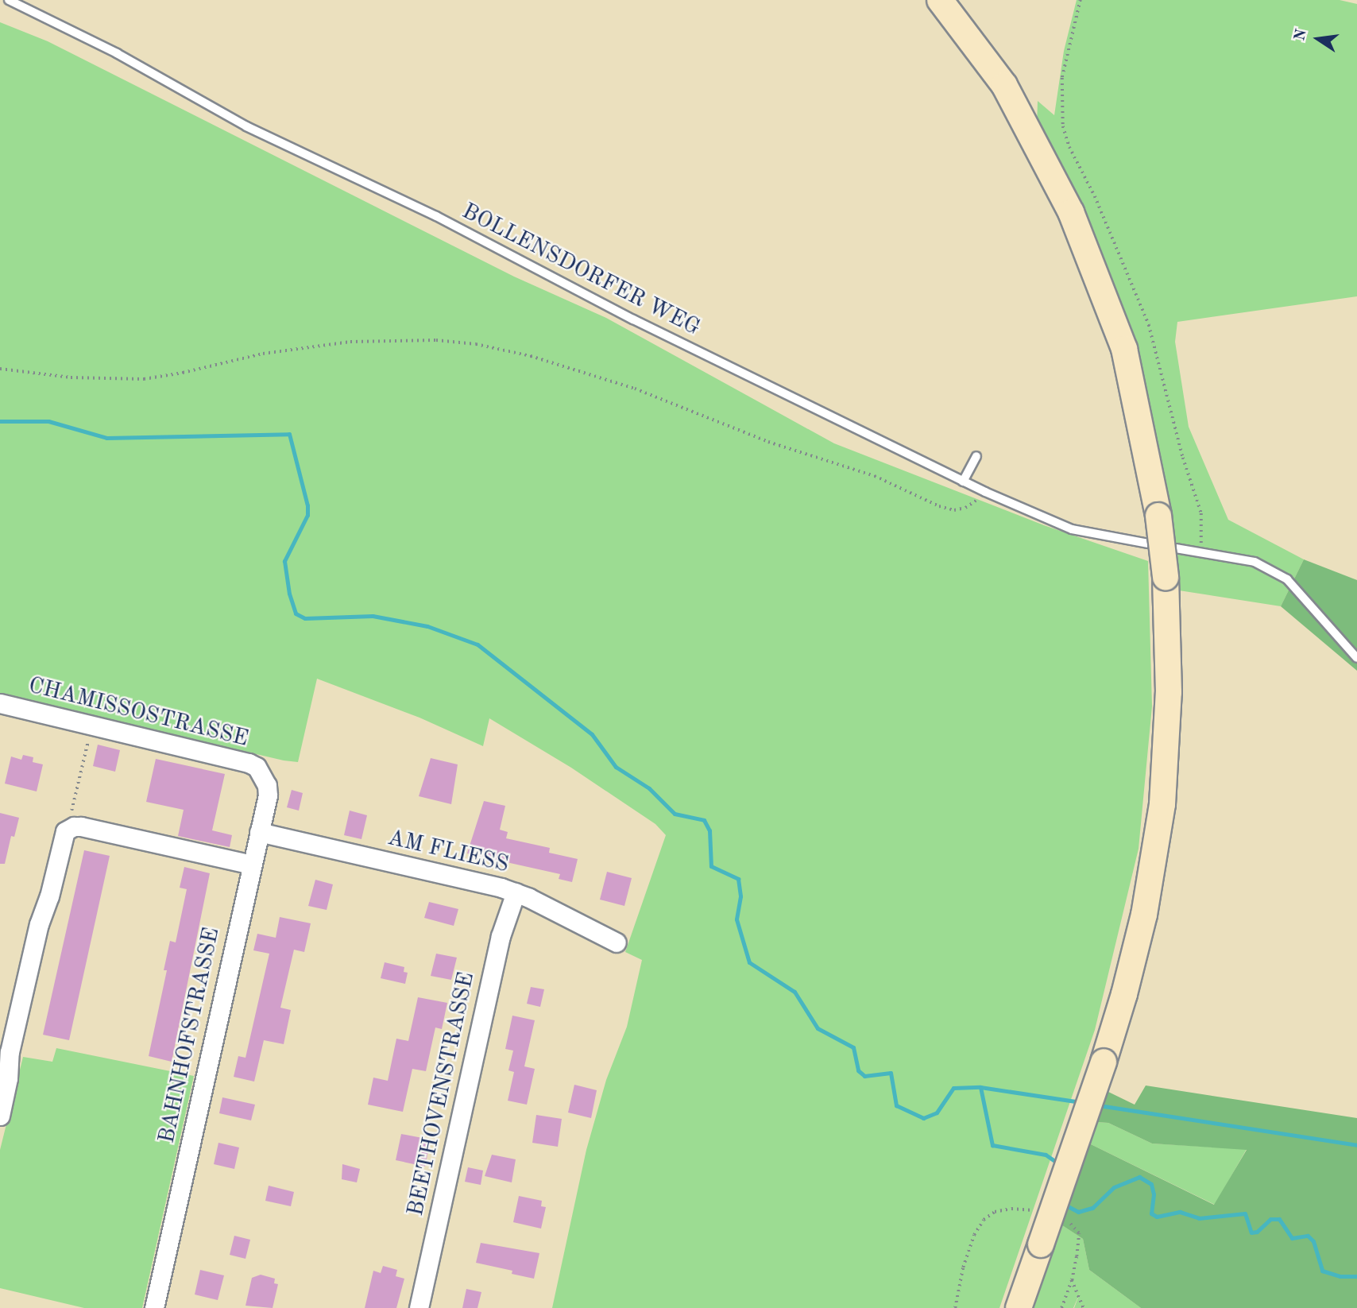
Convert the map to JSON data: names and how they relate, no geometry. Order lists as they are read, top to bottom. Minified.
{"streets":{"street":["CHAMISSOSTRASSE","AM FLIESS","BAHNHOFSTRASSE","BEETHOVENSTRASSE"],"lane":["BOLLENSDORFER WEG"]},"crossings":[["CHAMISSOSTRASSE","BAHNHOFSTRASSE"],["AM FLIESS","BAHNHOFSTRASSE"],["AM FLIESS","BEETHOVENSTRASSE"]],"north":"left"}
